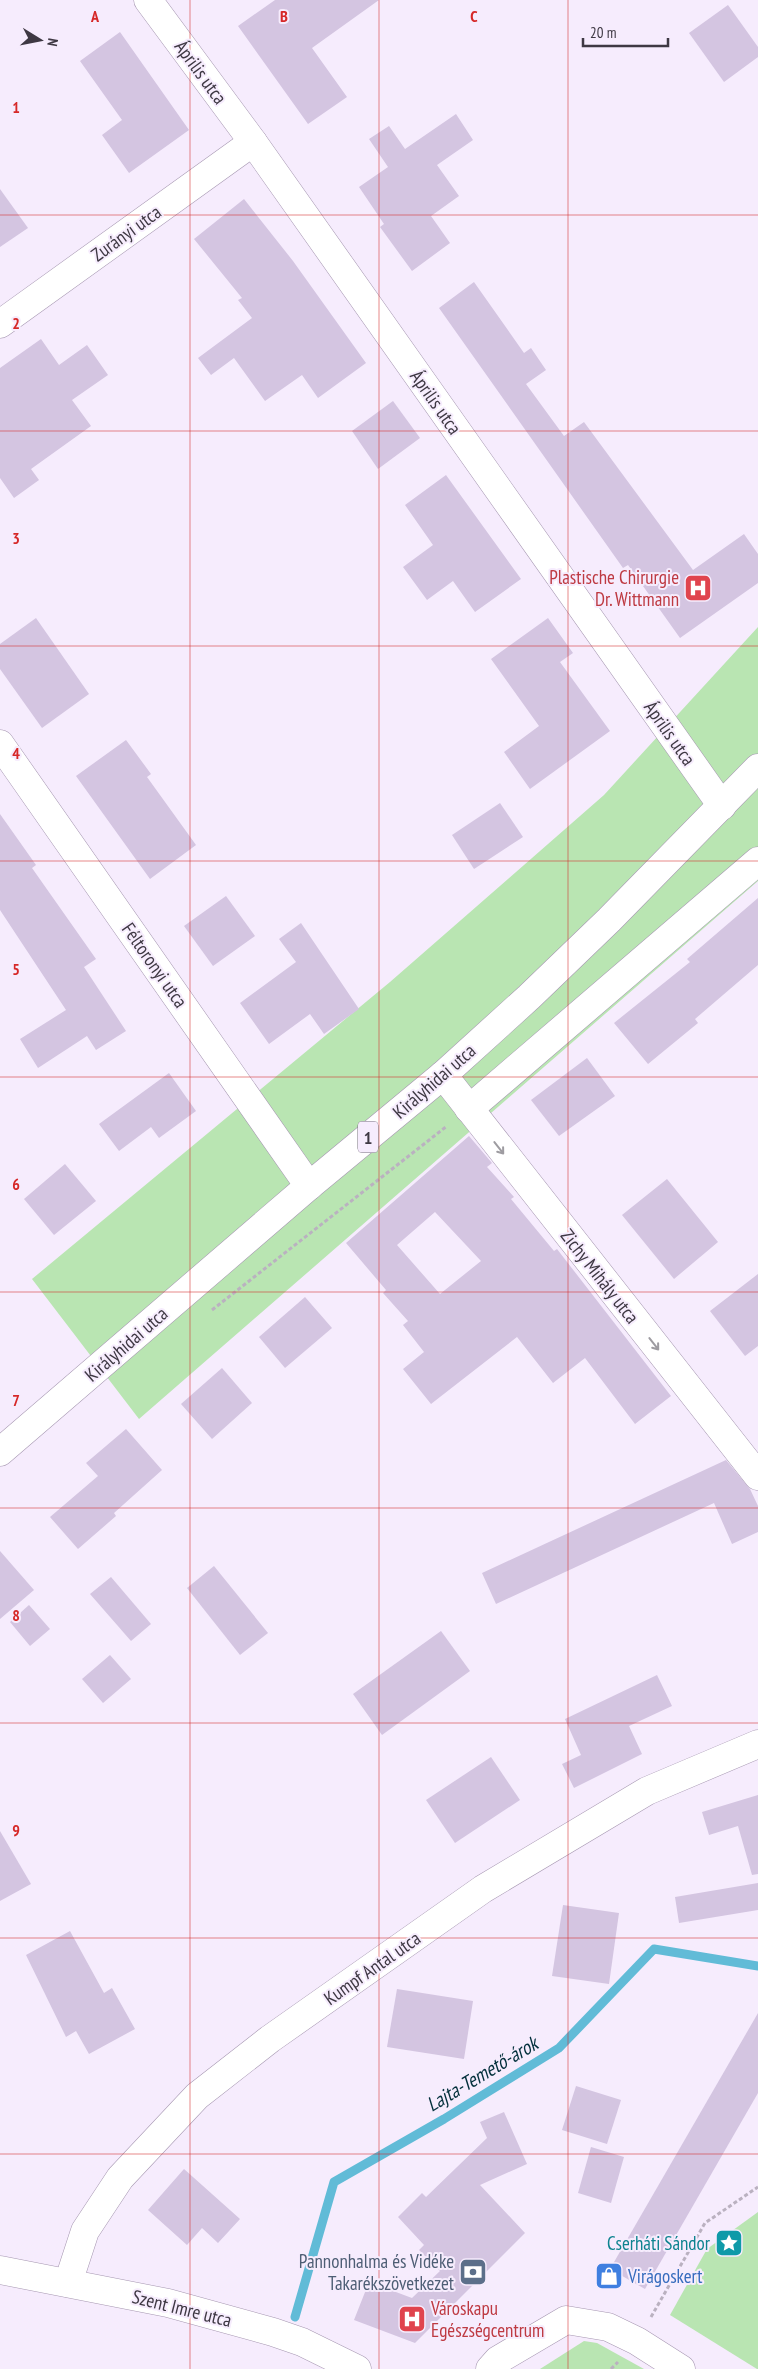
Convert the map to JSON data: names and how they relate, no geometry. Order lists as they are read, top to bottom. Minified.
{"streets":{"street":["Április utca","Zurányi utca","Féltoronyi utca","Királyhidai utca","1","Zichy Mihály utca","Kumpf Antal utca","Szent Imre utca"]},"crossings":[["Április utca","Zurányi utca"],["Április utca","Királyhidai utca"],["Féltoronyi utca","Királyhidai utca"],["Királyhidai utca","Zichy Mihály utca"],["Kumpf Antal utca","Szent Imre utca"]],"one_way":["Zichy Mihály utca"],"water":["Lajta-Temető-árok"],"places":{"hospital":["Plastische Chirurgie Dr. Wittmann","Városkapu Egészségcentrum"],"place":["Cserháti Sándor"],"bank":["Pannonhalma és Vidéke Takarékszövetkezet"],"shop":["Virágoskert"]},"scale_bar":"20 m","north":"right","grid":{"columns":["A","B","C"],"rows":["1","2","3","4","5","6","7","8","9"]}}
